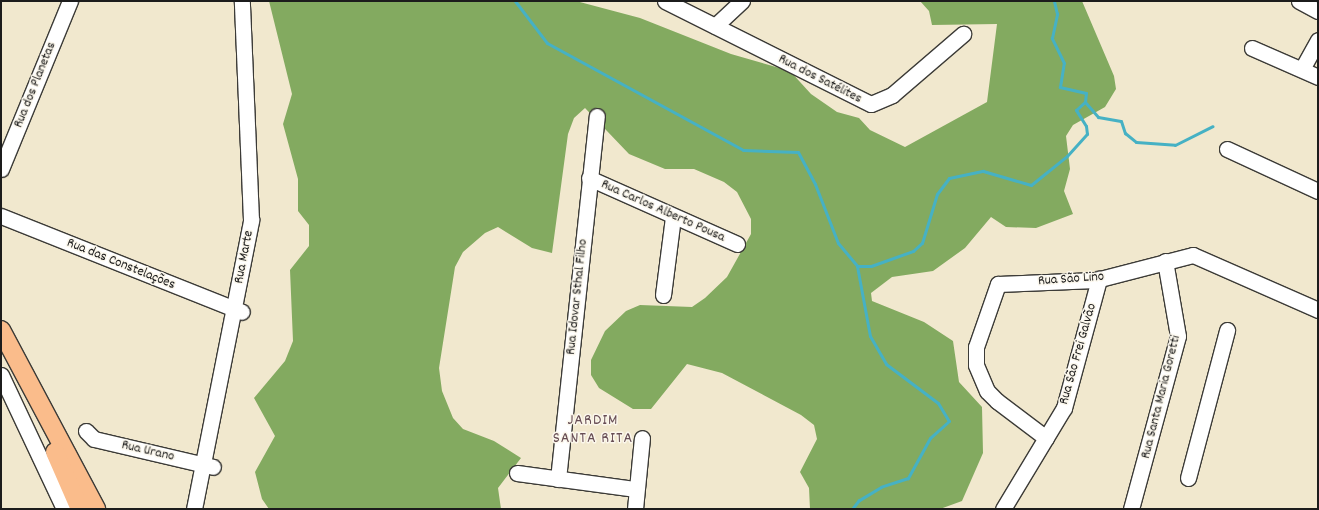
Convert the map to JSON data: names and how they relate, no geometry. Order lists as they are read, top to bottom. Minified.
{"streets":{"street":["Rua dos Satélites","Rua dos Planetas","Rua Carlos Alberto Pousa","Rua Marte","Rua das Constelações","Rua São Lino","Rua Idovar Sthal Filho","Rua São Frei Galvão","Rua Santa Maria Goretti","Rua Urano"]},"crossings":[["Rua Carlos Alberto Pousa","Rua Idovar Sthal Filho"],["Rua Marte","Rua das Constelações"],["Rua Marte","Rua Urano"],["Rua São Lino","Rua São Frei Galvão"],["Rua São Lino","Rua Santa Maria Goretti"]],"districts":["JARDIM SANTA RITA"]}
